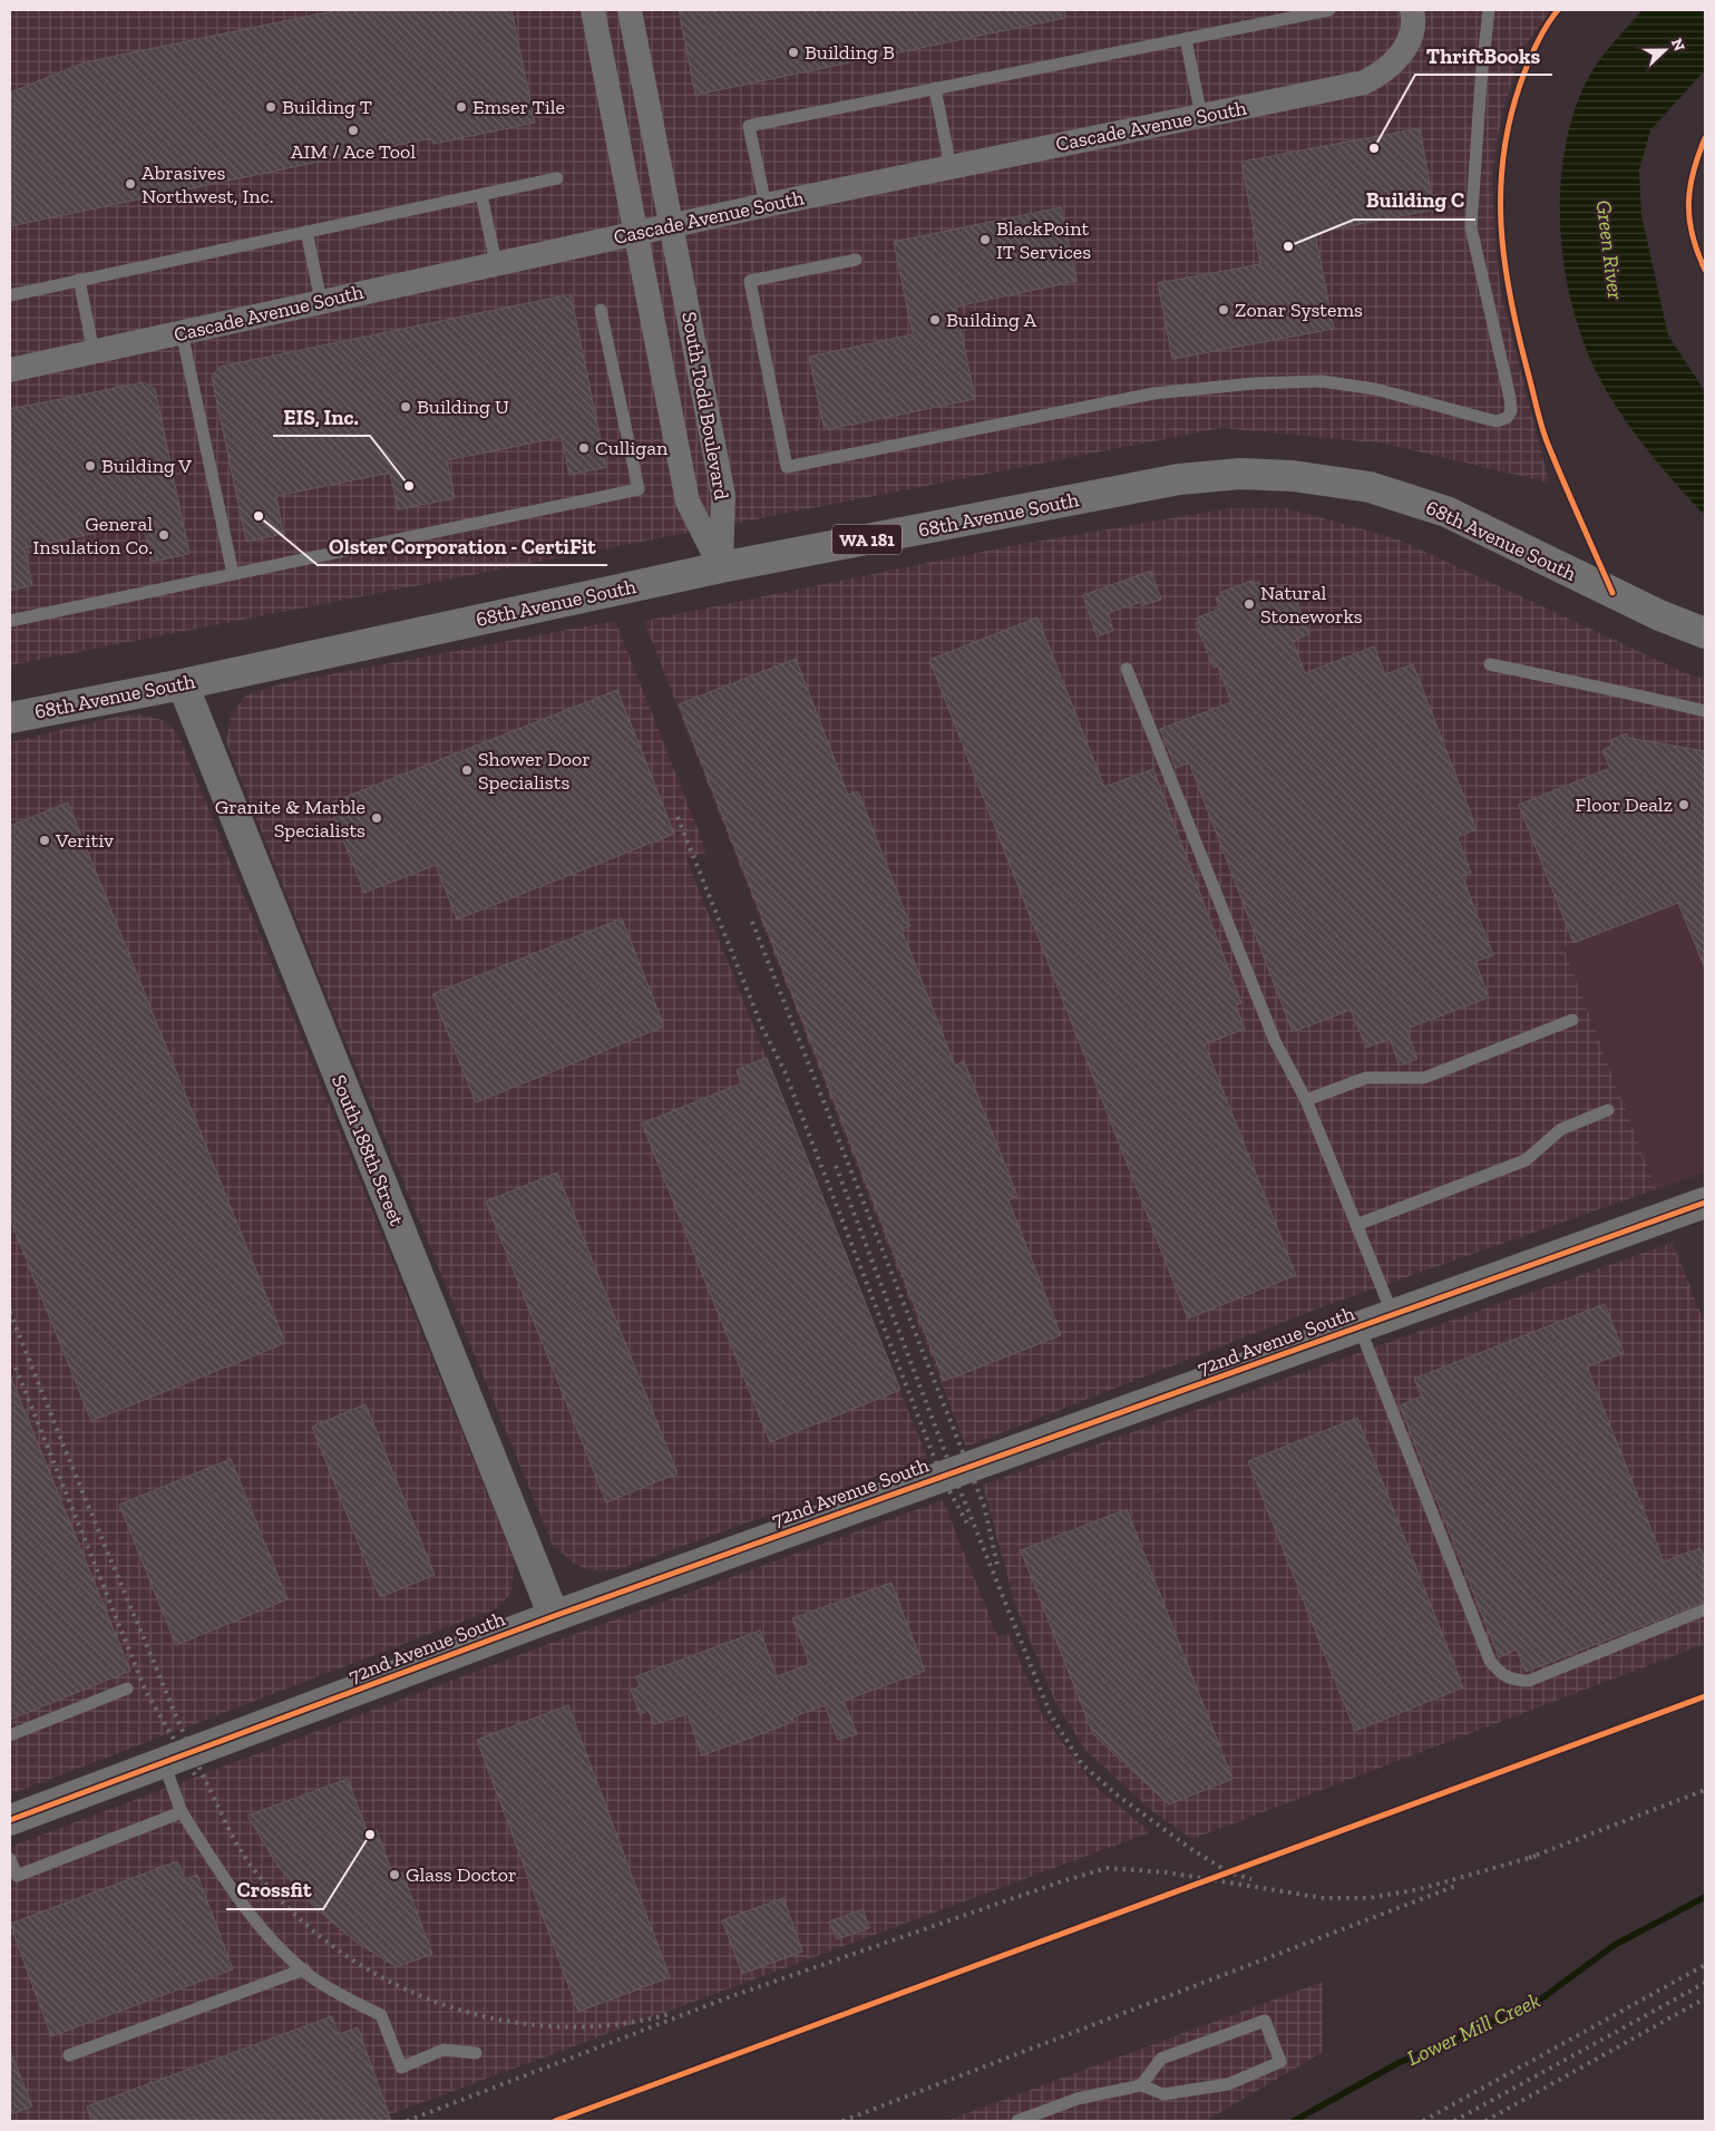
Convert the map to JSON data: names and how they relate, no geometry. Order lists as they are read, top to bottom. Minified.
{"streets":{"main road":["68th Avenue South","WA 181"],"street":["Cascade Avenue South","South Todd Boulevard","South 188th Street","72nd Avenue South"]},"crossings":[["Cascade Avenue South","South Todd Boulevard"],["South Todd Boulevard","68th Avenue South"],["68th Avenue South","South 188th Street"],["South 188th Street","72nd Avenue South"]],"water":["Green River","Lower Mill Creek"],"places":["Building B","Building T","Emser Tile","AIM / Ace Tool","ThriftBooks","Abrasives Northwest, Inc.","BlackPoint IT Services","Building C","Zonar Systems","Building A","Building U","Culligan","Building V","EIS, Inc.","Olster Corporation - CertiFit","General Insulation Co.","Natural Stoneworks","Shower Door Specialists","Floor Dealz","Granite & Marble Specialists","Veritiv","Crossfit","Glass Doctor"],"north":"right"}
